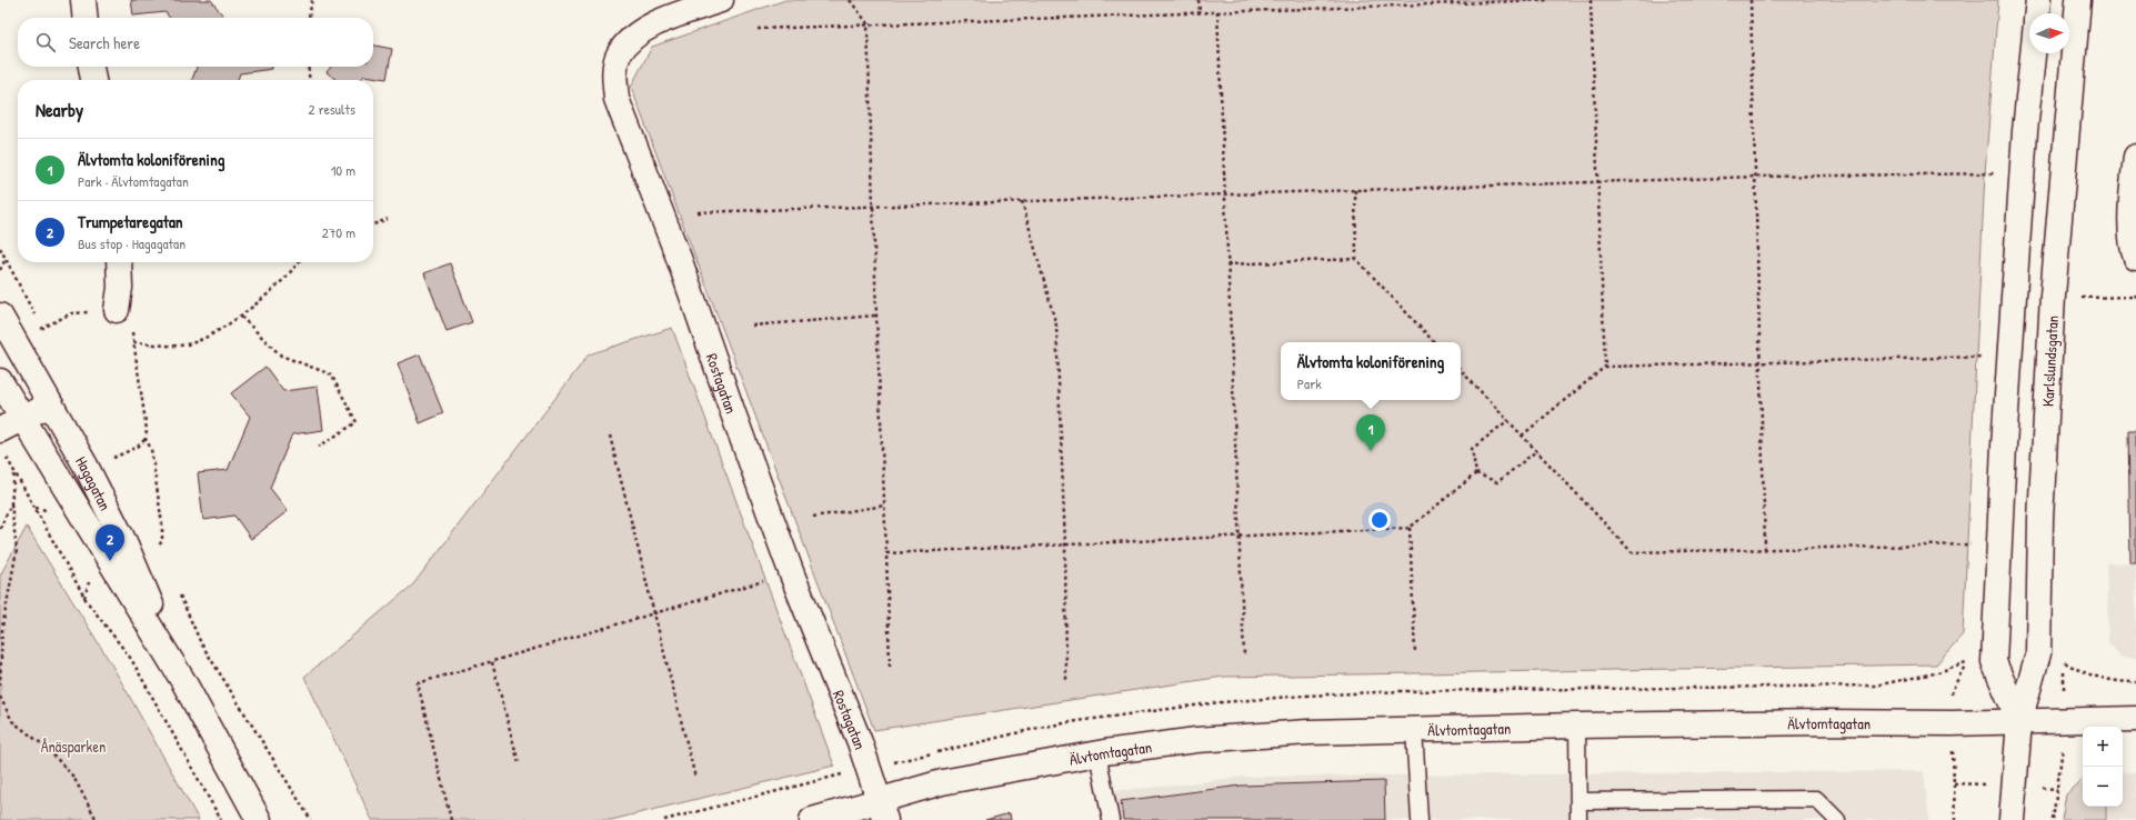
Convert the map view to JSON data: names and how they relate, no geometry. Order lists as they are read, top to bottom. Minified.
{"streets":{"street":["Karlslundsgatan","Rostagatan","Hagagatan","Älvtomtagatan"]},"crossings":[["Karlslundsgatan","Älvtomtagatan"],["Rostagatan","Älvtomtagatan"]],"parks":["Ånäsparken"],"north":"right","page":{"search":"Search here","heading":["Nearby","2 results"],"list":[{"mark":"1","name":"Älvtomta koloniförening","note":"Park · Älvtomtagatan","value":"10 m"},{"mark":"2","name":"Trumpetaregatan","note":"Bus stop · Hagagatan","value":"270 m"}],"popup":["Älvtomta koloniförening","Park"],"pins":["1","2"],"map_buttons":["+","−"]}}
